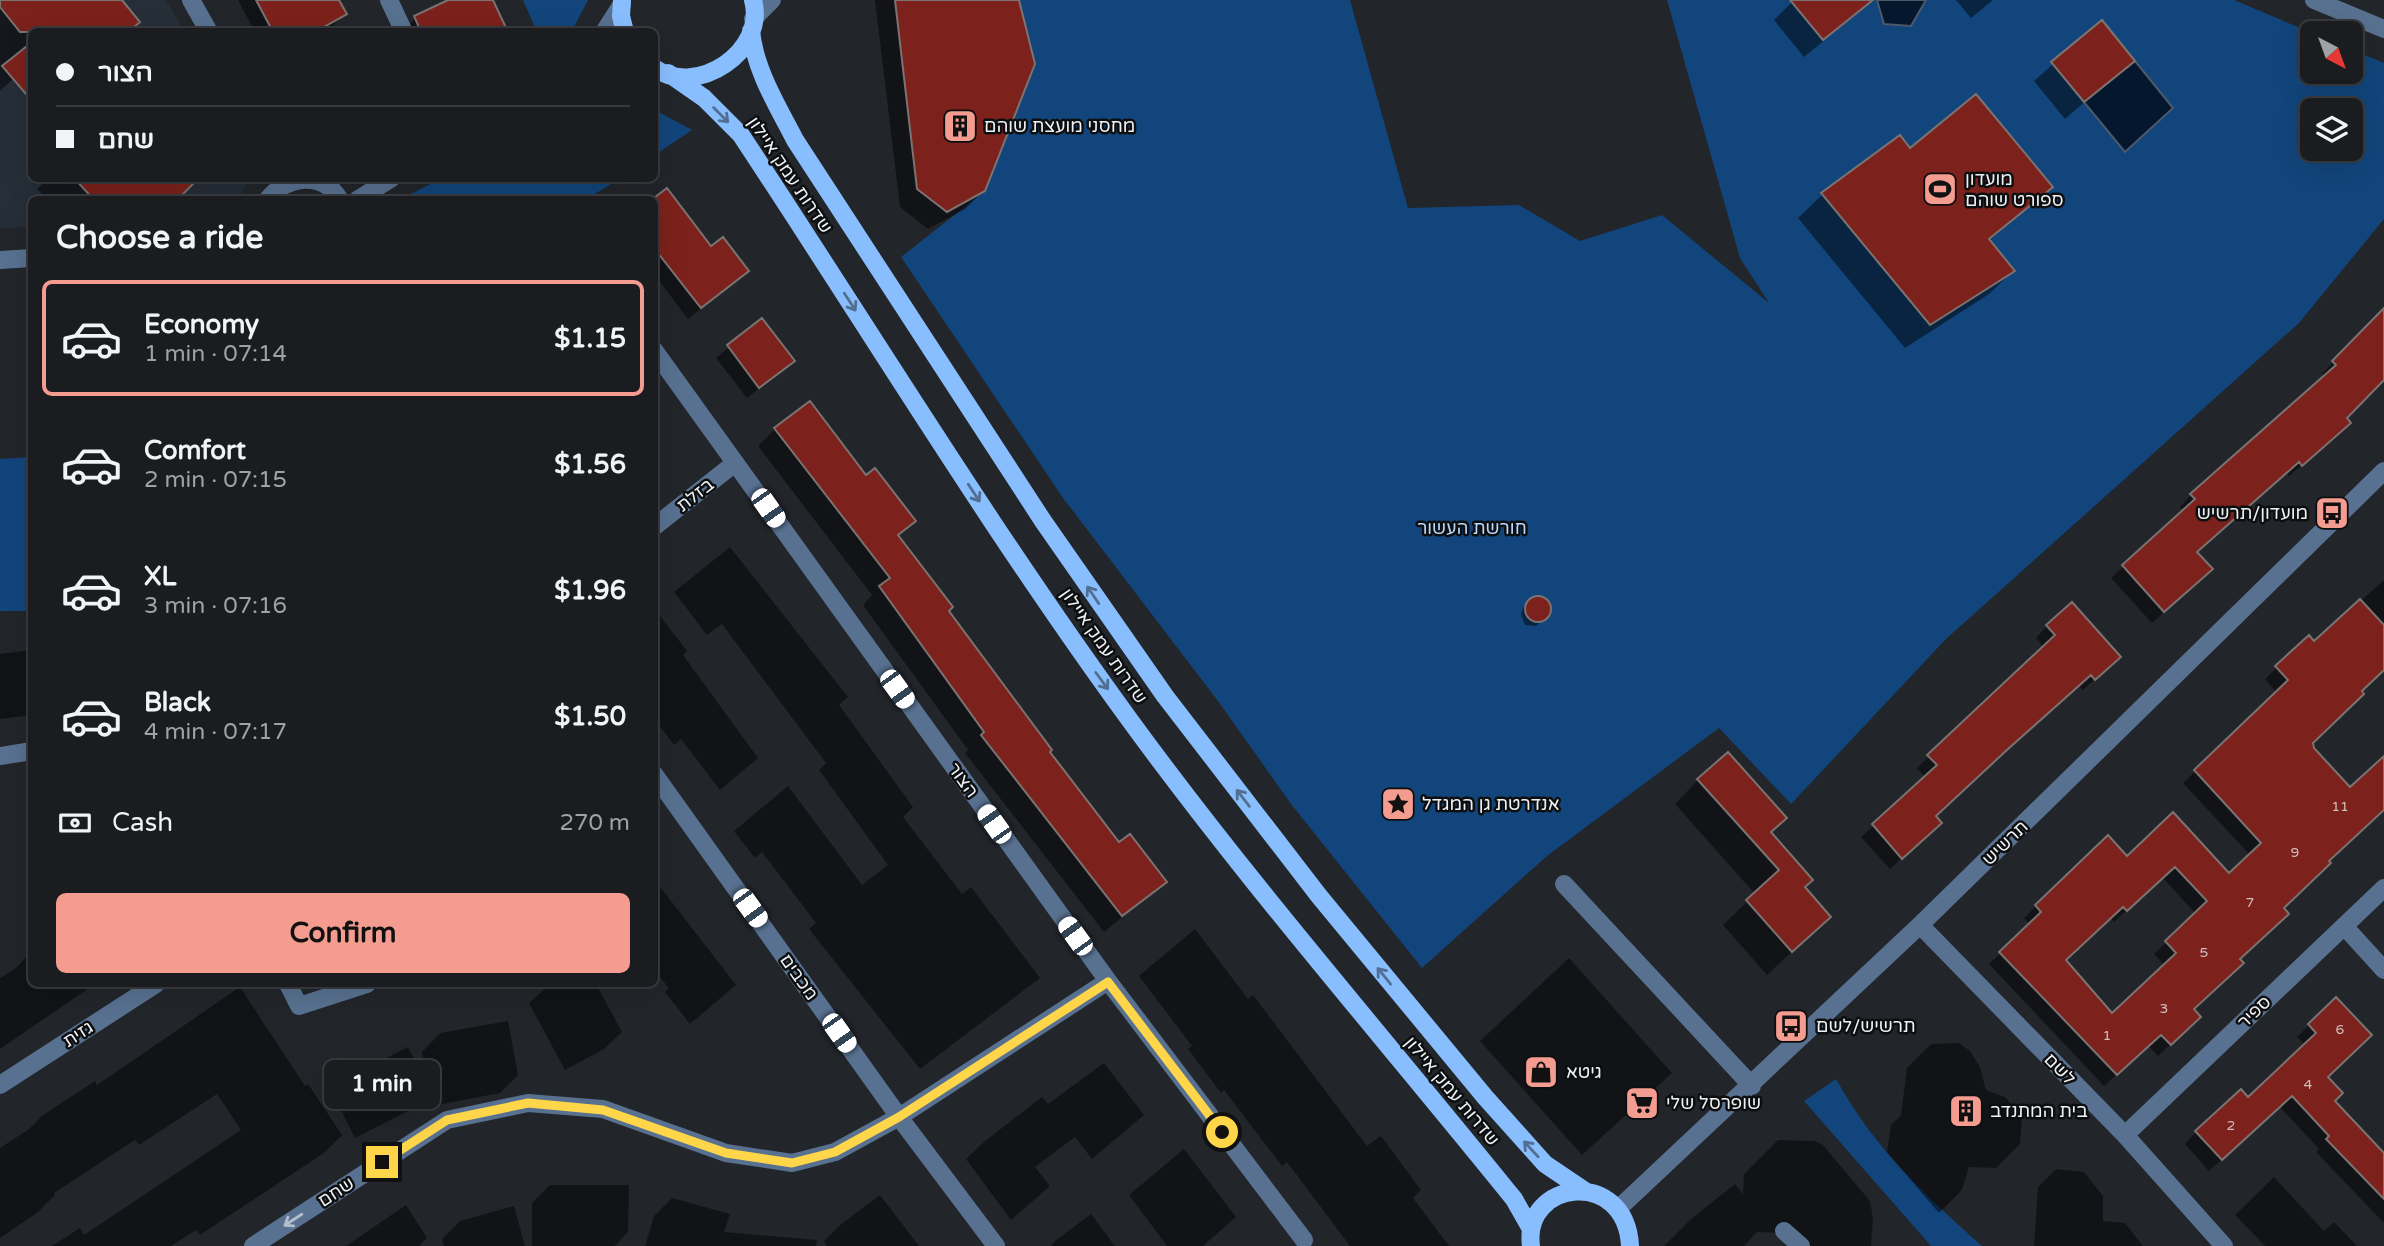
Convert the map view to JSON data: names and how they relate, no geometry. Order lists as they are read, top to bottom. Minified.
{"streets":{"main road":["שדרות עמק איילון"],"street":["בזלת","הצור","תרשיש","מכבים","ספיר","גזית","לשם","שחם"]},"crossings":[["שדרות עמק איילון","תרשיש"],["בזלת","הצור"],["הצור","שחם"],["תרשיש","לשם"],["מכבים","שחם"],["ספיר","לשם"]],"one_way":["שחם"],"parks":["חורשת העשור"],"places":{"building":["מחסני מועצת שוהם","בית המתנדב"],"sports":["מועדון ספורט שוהם"],"bus stop":["מועדון/תרשיש","תרשיש/לשם"],"place":["אנדרטת גן המגדל"],"shop":["גיטא"],"supermarket":["שופרסל שלי"]},"house_numbers":["11","9","7","5","3","6","1","4","2"],"north":"bottom right","page":{"banner":["הצור","שחם"],"heading":"Choose a ride","list":[{"name":"Economy","note":"1 min · 07:14","value":"$1.15"},{"name":"Comfort","note":"2 min · 07:15","value":"$1.56"},{"name":"XL","note":"3 min · 07:16","value":"$1.96"},{"name":"Black","note":"4 min · 07:17","value":"$1.50"}],"pay":["Cash","270 m"],"buttons":"Confirm","bubble":"1 min"}}
